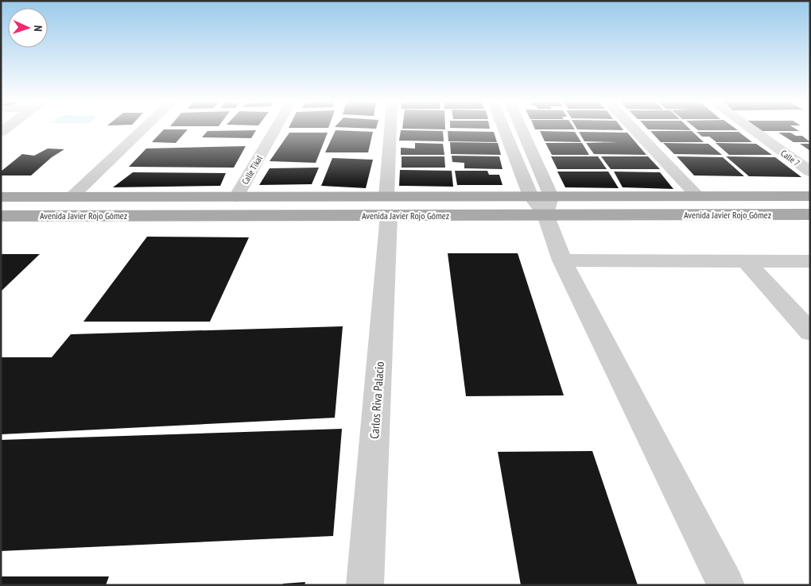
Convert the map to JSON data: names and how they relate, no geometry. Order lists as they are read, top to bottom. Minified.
{"streets":{"main road":["Avenida Javier Rojo Gómez"],"street":["Calle 7","Calle Tikal","Carlos Riva Palacio"]},"crossings":[["Calle Tikal","Avenida Javier Rojo Gómez"],["Avenida Javier Rojo Gómez","Carlos Riva Palacio"]],"north":"right"}
